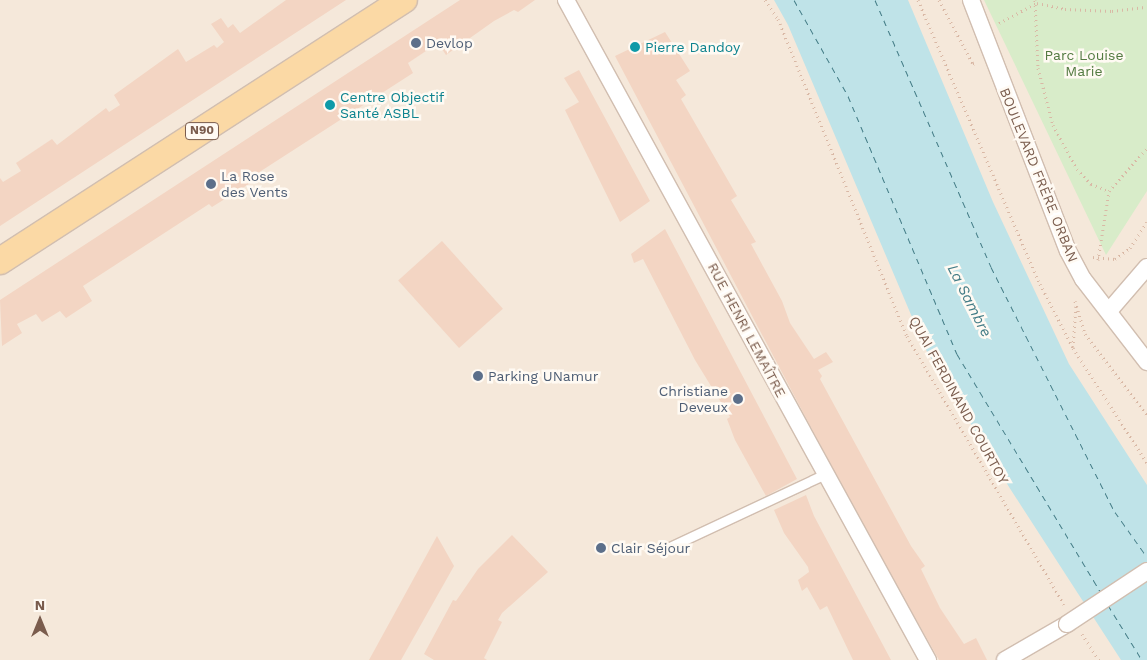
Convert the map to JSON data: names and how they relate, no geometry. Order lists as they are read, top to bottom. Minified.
{"streets":{"main road":["N90"],"street":["BOULEVARD FRÈRE ORBAN","RUE HENRI LEMAÎTRE"],"path":["QUAI FERDINAND COURTOY"]},"water":["La Sambre"],"parks":["Parc Louise Marie"],"places":["Devlop","Pierre Dandoy","Centre Objectif Santé ASBL","La Rose des Vents","Parking UNamur","Christiane Deveux","Clair Séjour"],"north":"top"}
